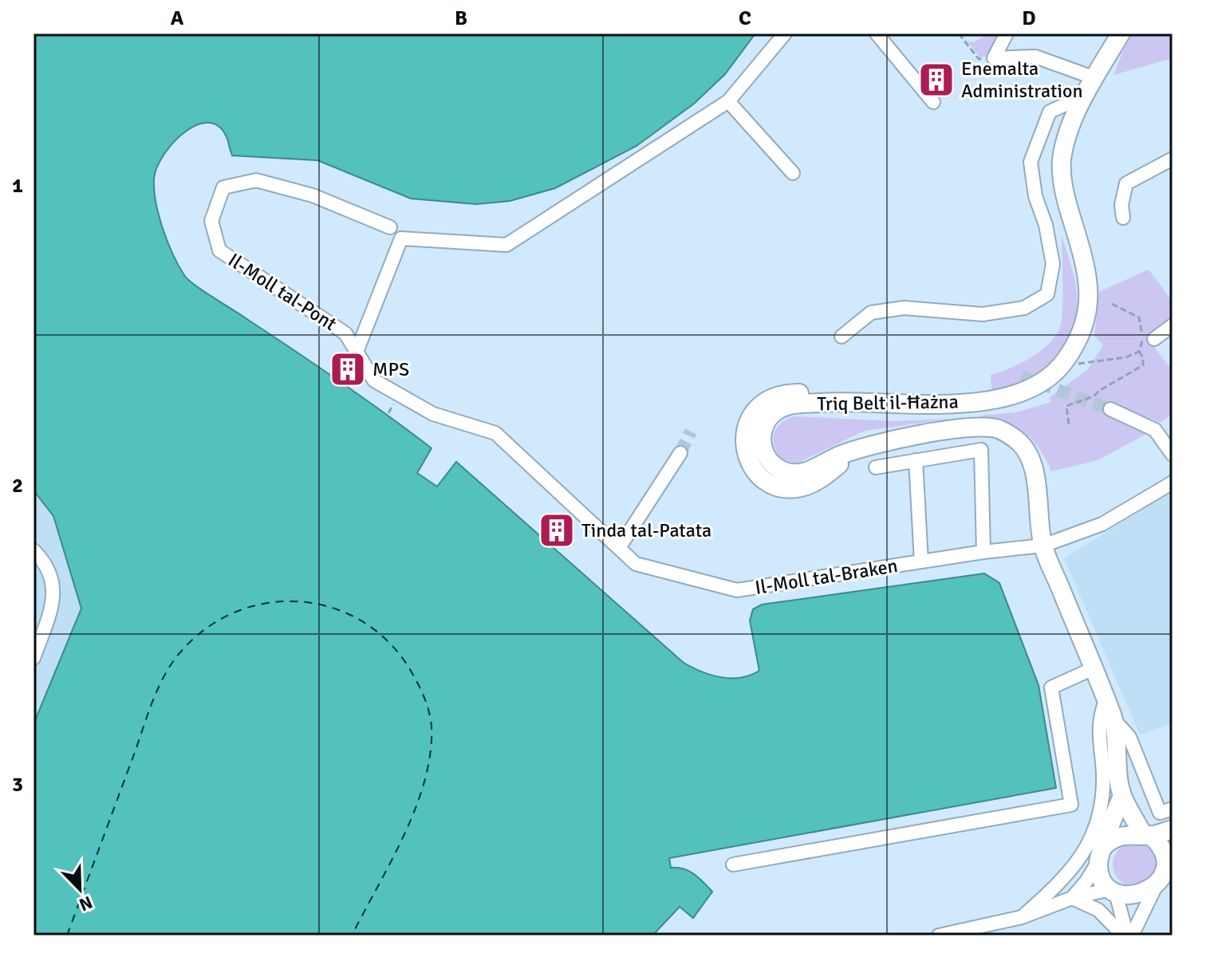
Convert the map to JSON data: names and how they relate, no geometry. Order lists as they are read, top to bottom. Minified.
{"streets":{"main road":["Triq Belt il-Ħażna"],"street":["Il-Moll tal-Pont","Il-Moll tal-Braken"]},"crossings":[["Il-Moll tal-Pont","Il-Moll tal-Braken"],["Triq Belt il-Ħażna","Il-Moll tal-Braken"]],"places":{"building":["Enemalta Administration","MPS","Tinda tal-Patata"]},"north":"bottom right","grid":{"columns":["A","B","C","D"],"rows":["1","2","3"]}}
